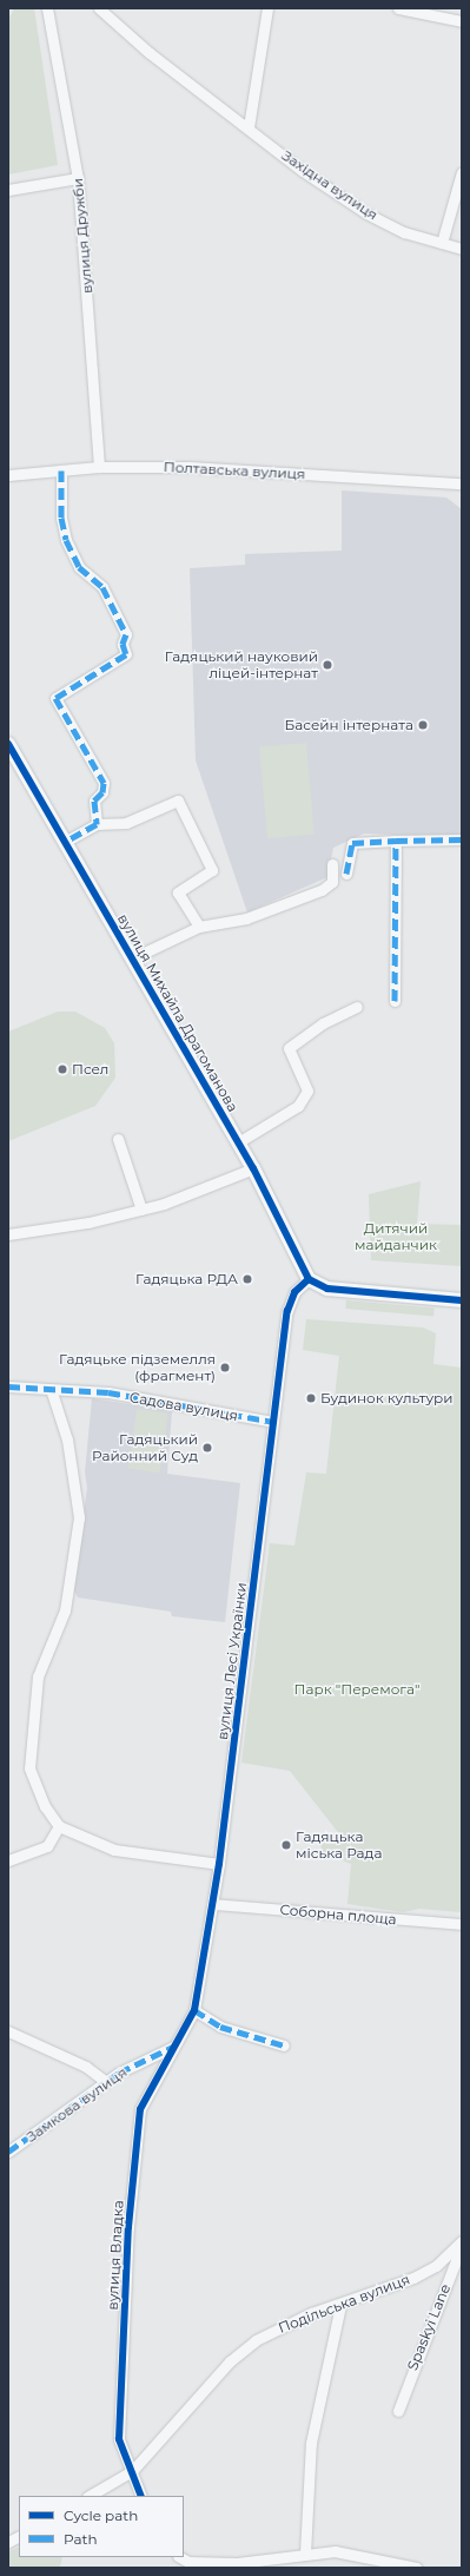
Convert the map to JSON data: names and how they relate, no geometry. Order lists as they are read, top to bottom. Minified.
{"streets":{"street":["Західна вулиця","вулиця Дружби","Полтавська вулиця","вулиця Михайла Драгоманова","Садова вулиця","вулиця Лесі Українки","Соборна площа","Замкова вулиця","вулиця Владка","Подільська вулиця","Spaskyi Lane"]},"crossings":[["вулиця Дружби","Полтавська вулиця"],["вулиця Михайла Драгоманова","вулиця Лесі Українки"],["Садова вулиця","вулиця Лесі Українки"],["вулиця Лесі Українки","Соборна площа"],["вулиця Лесі Українки","Замкова вулиця"],["вулиця Лесі Українки","вулиця Владка"],["Замкова вулиця","вулиця Владка"],["вулиця Владка","Подільська вулиця"],["Подільська вулиця","Spaskyi Lane"]],"parks":["Дитячий майданчик","Парк \"Перемога\""],"places":["Гадяцький науковий ліцей-інтернат","Басейн інтерната","Псел","Гадяцька РДА","Гадяцьке підземелля (фрагмент)","Будинок культури","Гадяцький Районний Суд","Гадяцька міська Рада"],"legend":["Cycle path","Path"]}
